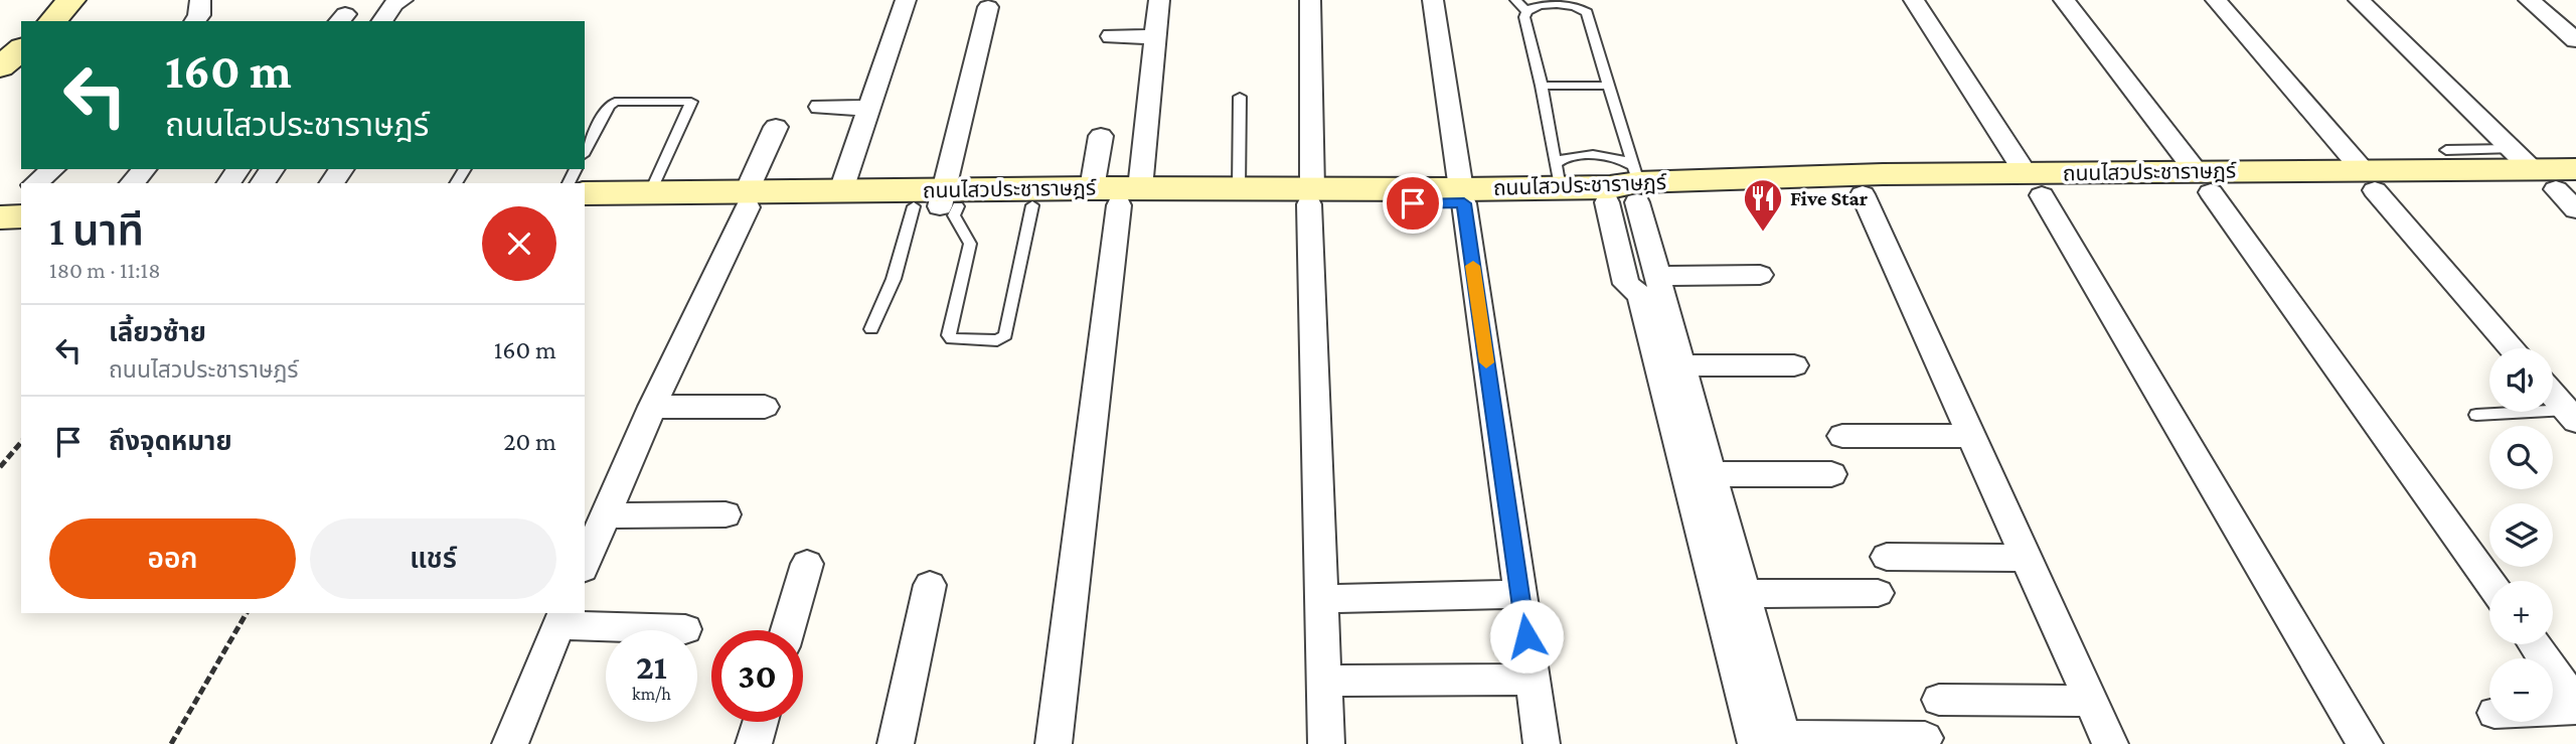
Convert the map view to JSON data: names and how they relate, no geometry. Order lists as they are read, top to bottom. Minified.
{"streets":{"main road":["ถนนไสวประชาราษฎร์"]},"places":{"restaurant":["Five Star"]},"page":{"turn":["160 m","ถนนไสวประชาราษฎร์"],"heading":["1 นาที","180 m · 11:18"],"list":[{"name":"เลี้ยวซ้าย","note":"ถนนไสวประชาราษฎร์","value":"160 m"},{"name":"ถึงจุดหมาย","value":"20 m"}],"map_buttons":["+","−"],"buttons":["ออก","แชร์"],"speed":"21 km/h","limit":"30"}}
